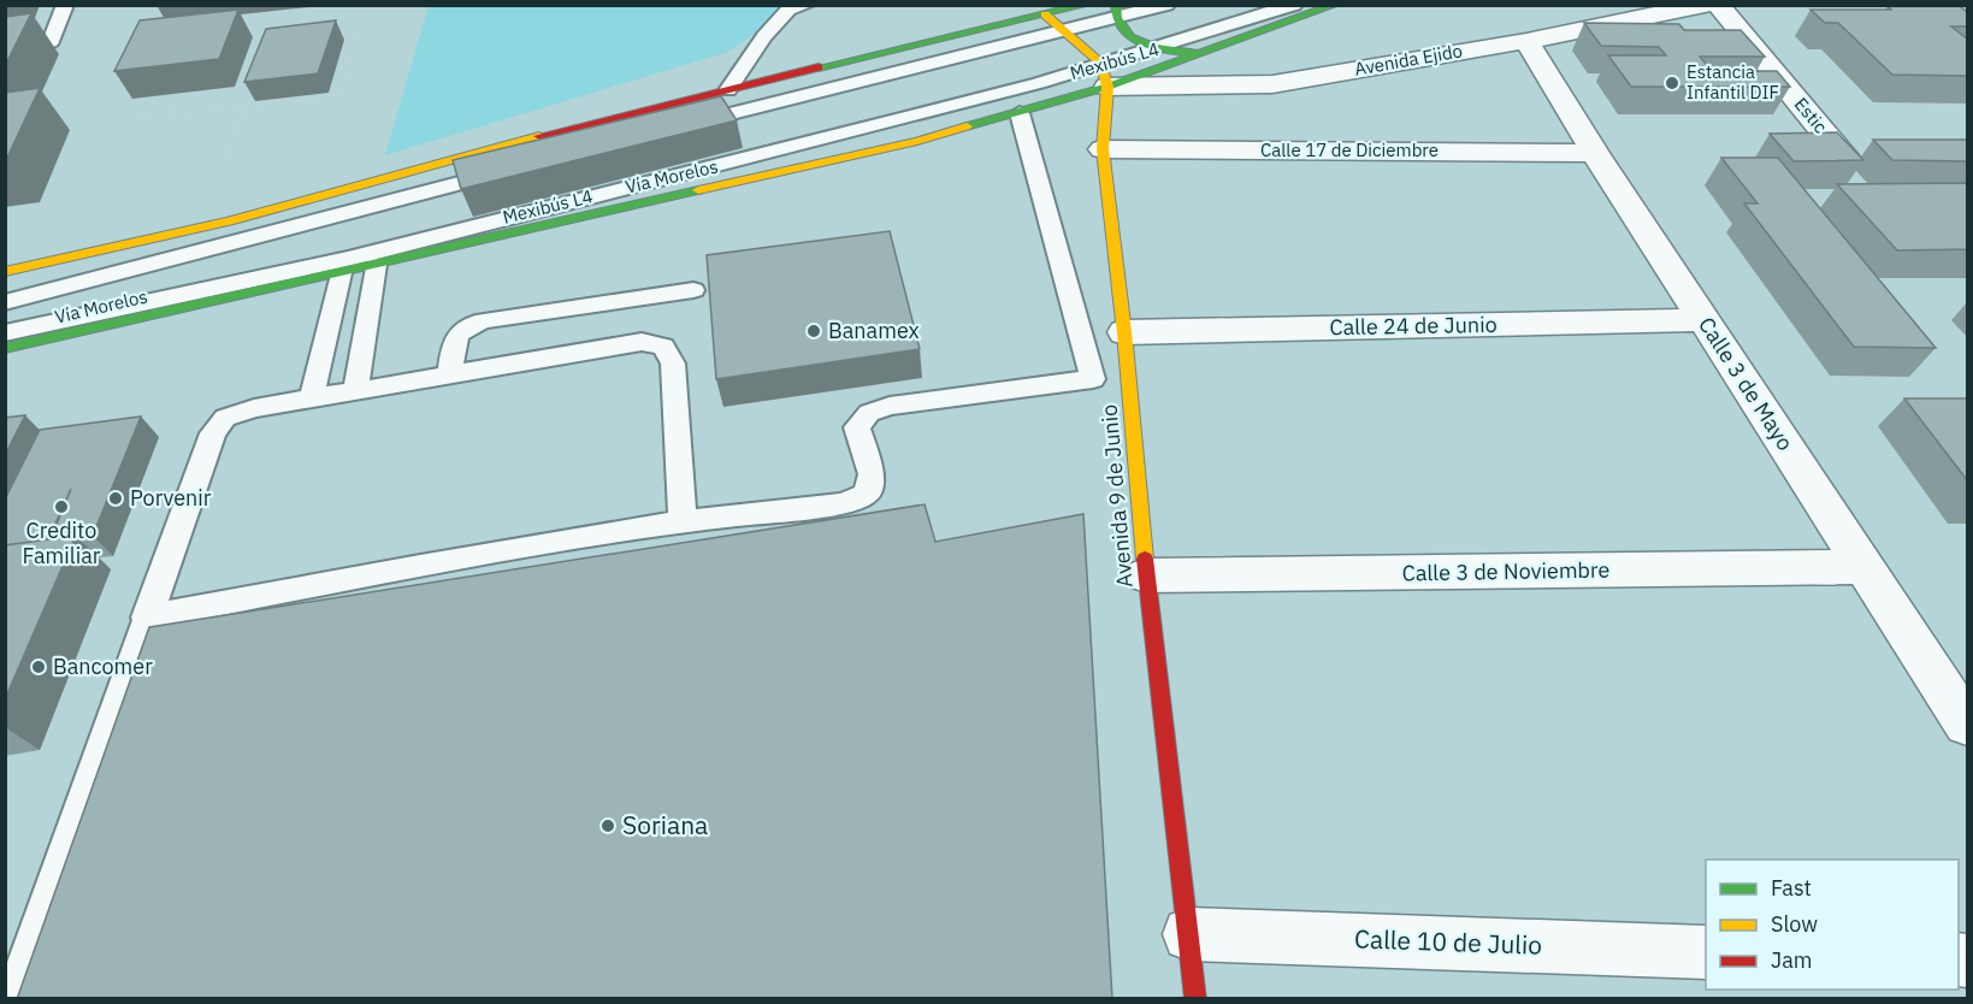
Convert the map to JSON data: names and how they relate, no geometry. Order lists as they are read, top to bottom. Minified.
{"streets":{"main road":["Vía Morelos","Avenida 9 de Junio"],"street":["Avenida Ejido","Estic","Calle 17 de Diciembre","Calle 24 de Junio","Calle 3 de Mayo","Calle 3 de Noviembre","Calle 10 de Julio"],"lane":["Mexibús L4"]},"crossings":[["Avenida Ejido","Mexibús L4"],["Avenida Ejido","Vía Morelos"],["Avenida Ejido","Calle 3 de Mayo"],["Avenida Ejido","Avenida 9 de Junio"],["Mexibús L4","Vía Morelos"],["Mexibús L4","Avenida 9 de Junio"],["Calle 17 de Diciembre","Calle 3 de Mayo"],["Calle 17 de Diciembre","Avenida 9 de Junio"],["Vía Morelos","Avenida 9 de Junio"],["Calle 24 de Junio","Calle 3 de Mayo"],["Calle 24 de Junio","Avenida 9 de Junio"],["Calle 3 de Mayo","Calle 3 de Noviembre"],["Avenida 9 de Junio","Calle 3 de Noviembre"],["Avenida 9 de Junio","Calle 10 de Julio"]],"places":["Estancia Infantil DIF","Banamex","Porvenir","Credito Familiar","Bancomer","Soriana"],"legend":["Fast","Slow","Jam"]}
